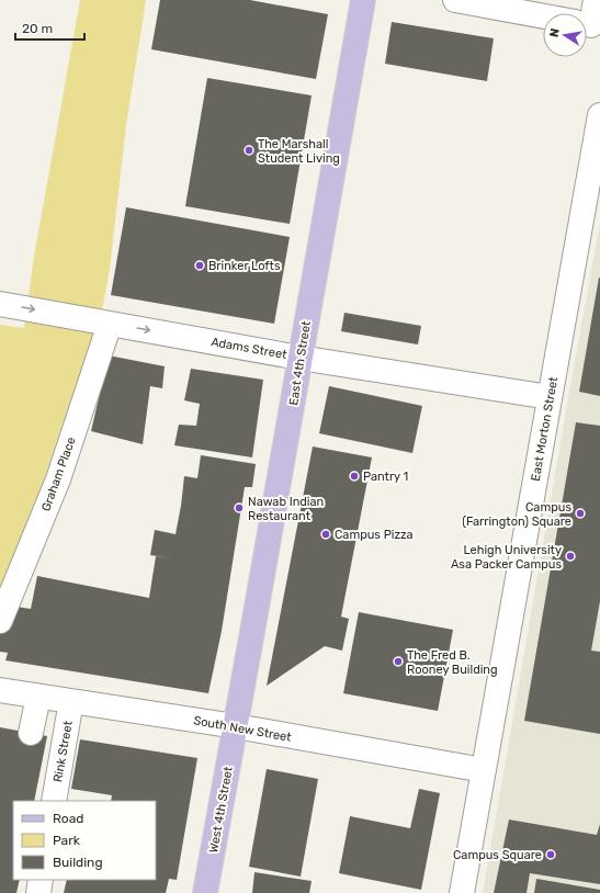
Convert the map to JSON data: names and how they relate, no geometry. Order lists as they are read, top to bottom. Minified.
{"streets":{"main road":["East 4th Street","West 4th Street"],"street":["Adams Street","East Morton Street","Graham Place","South New Street","Rink Street"]},"crossings":[["Adams Street","East 4th Street"],["Adams Street","East Morton Street"],["Adams Street","Graham Place"],["East 4th Street","South New Street"],["East 4th Street","West 4th Street"],["East Morton Street","South New Street"],["South New Street","Rink Street"],["South New Street","West 4th Street"]],"one_way":["Adams Street"],"places":["The Marshall Student Living","Brinker Lofts","Pantry 1","Nawab Indian Restaurant","Campus (Farrington) Square","Campus Pizza","Lehigh University Asa Packer Campus","The Fred B. Rooney Building","Campus Square"],"legend":["Road","Park","Building"],"scale_bar":"20 m","north":"left"}
